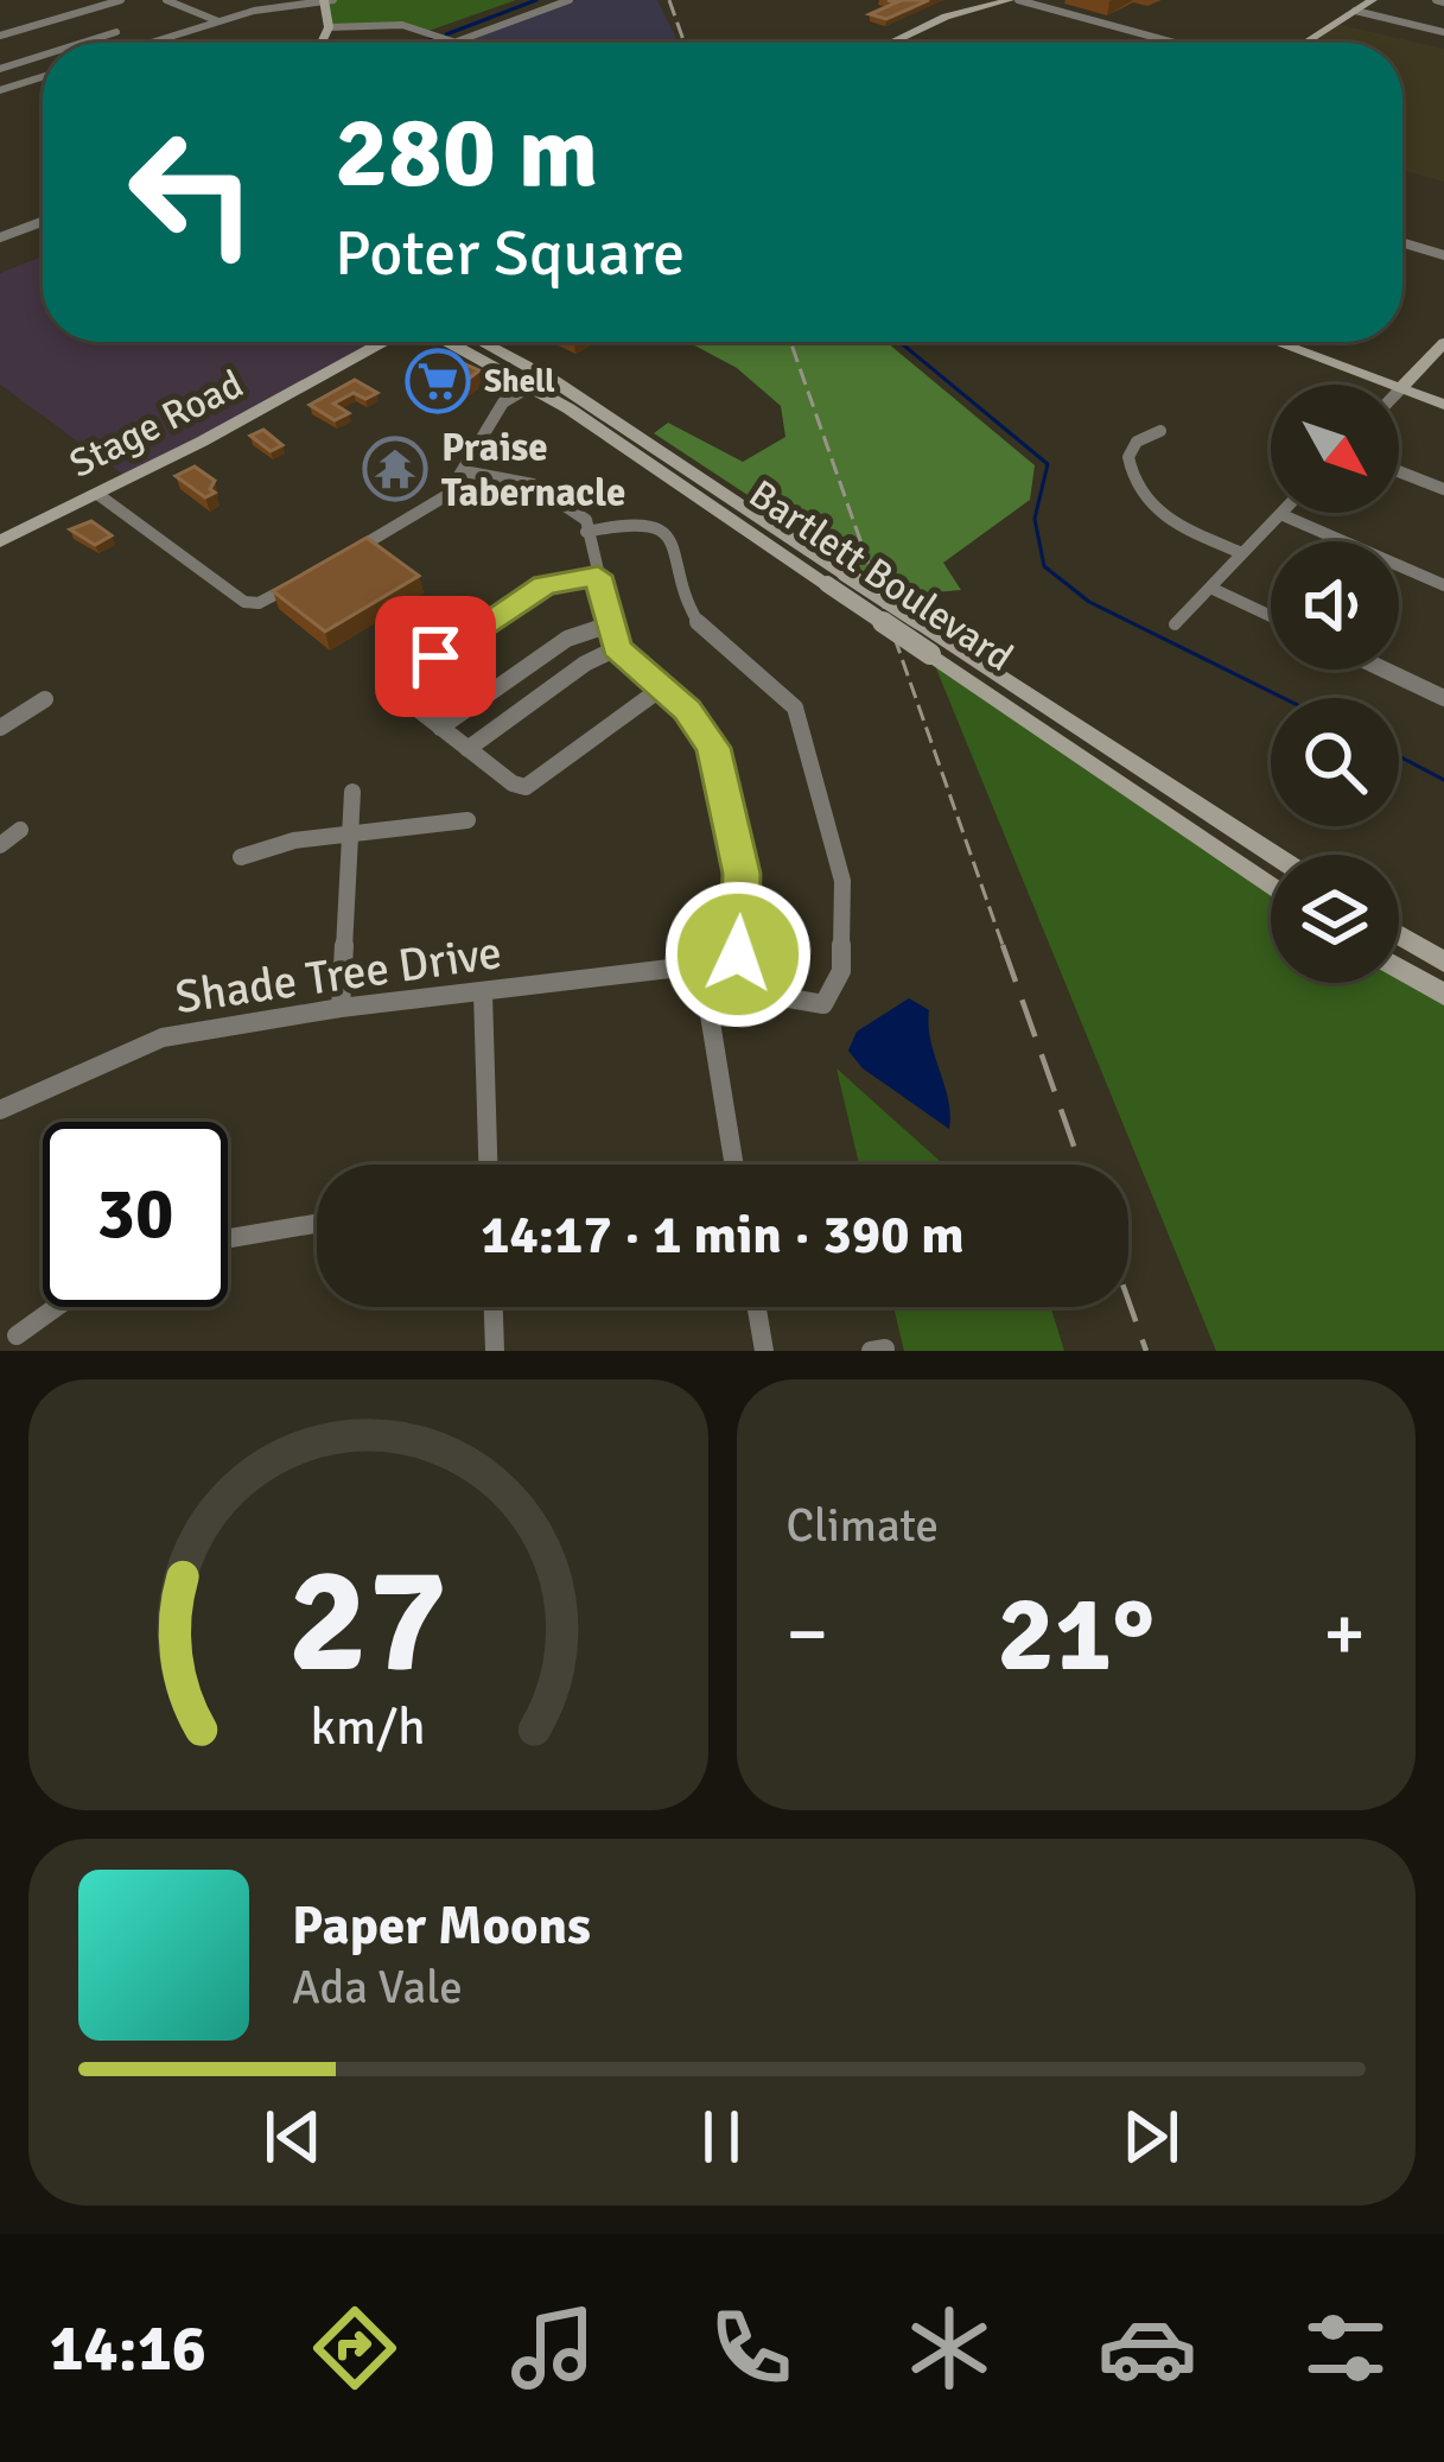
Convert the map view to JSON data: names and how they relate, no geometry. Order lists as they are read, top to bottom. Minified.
{"streets":{"main road":["Stage Road","Bartlett Boulevard"],"street":["Shade Tree Drive"]},"places":{"supermarket":["Shell"],"temple":["Praise Tabernacle"]},"north":"bottom right","page":{"turn":["280 m","Poter Square"],"limit":"30","trip":"14:17 · 1 min · 390 m","tile":"Climate","heat":["−","21°","+"],"song":["Paper Moons","Ada Vale"],"tabs":"14:16","gauge":["27","km/h"]}}
